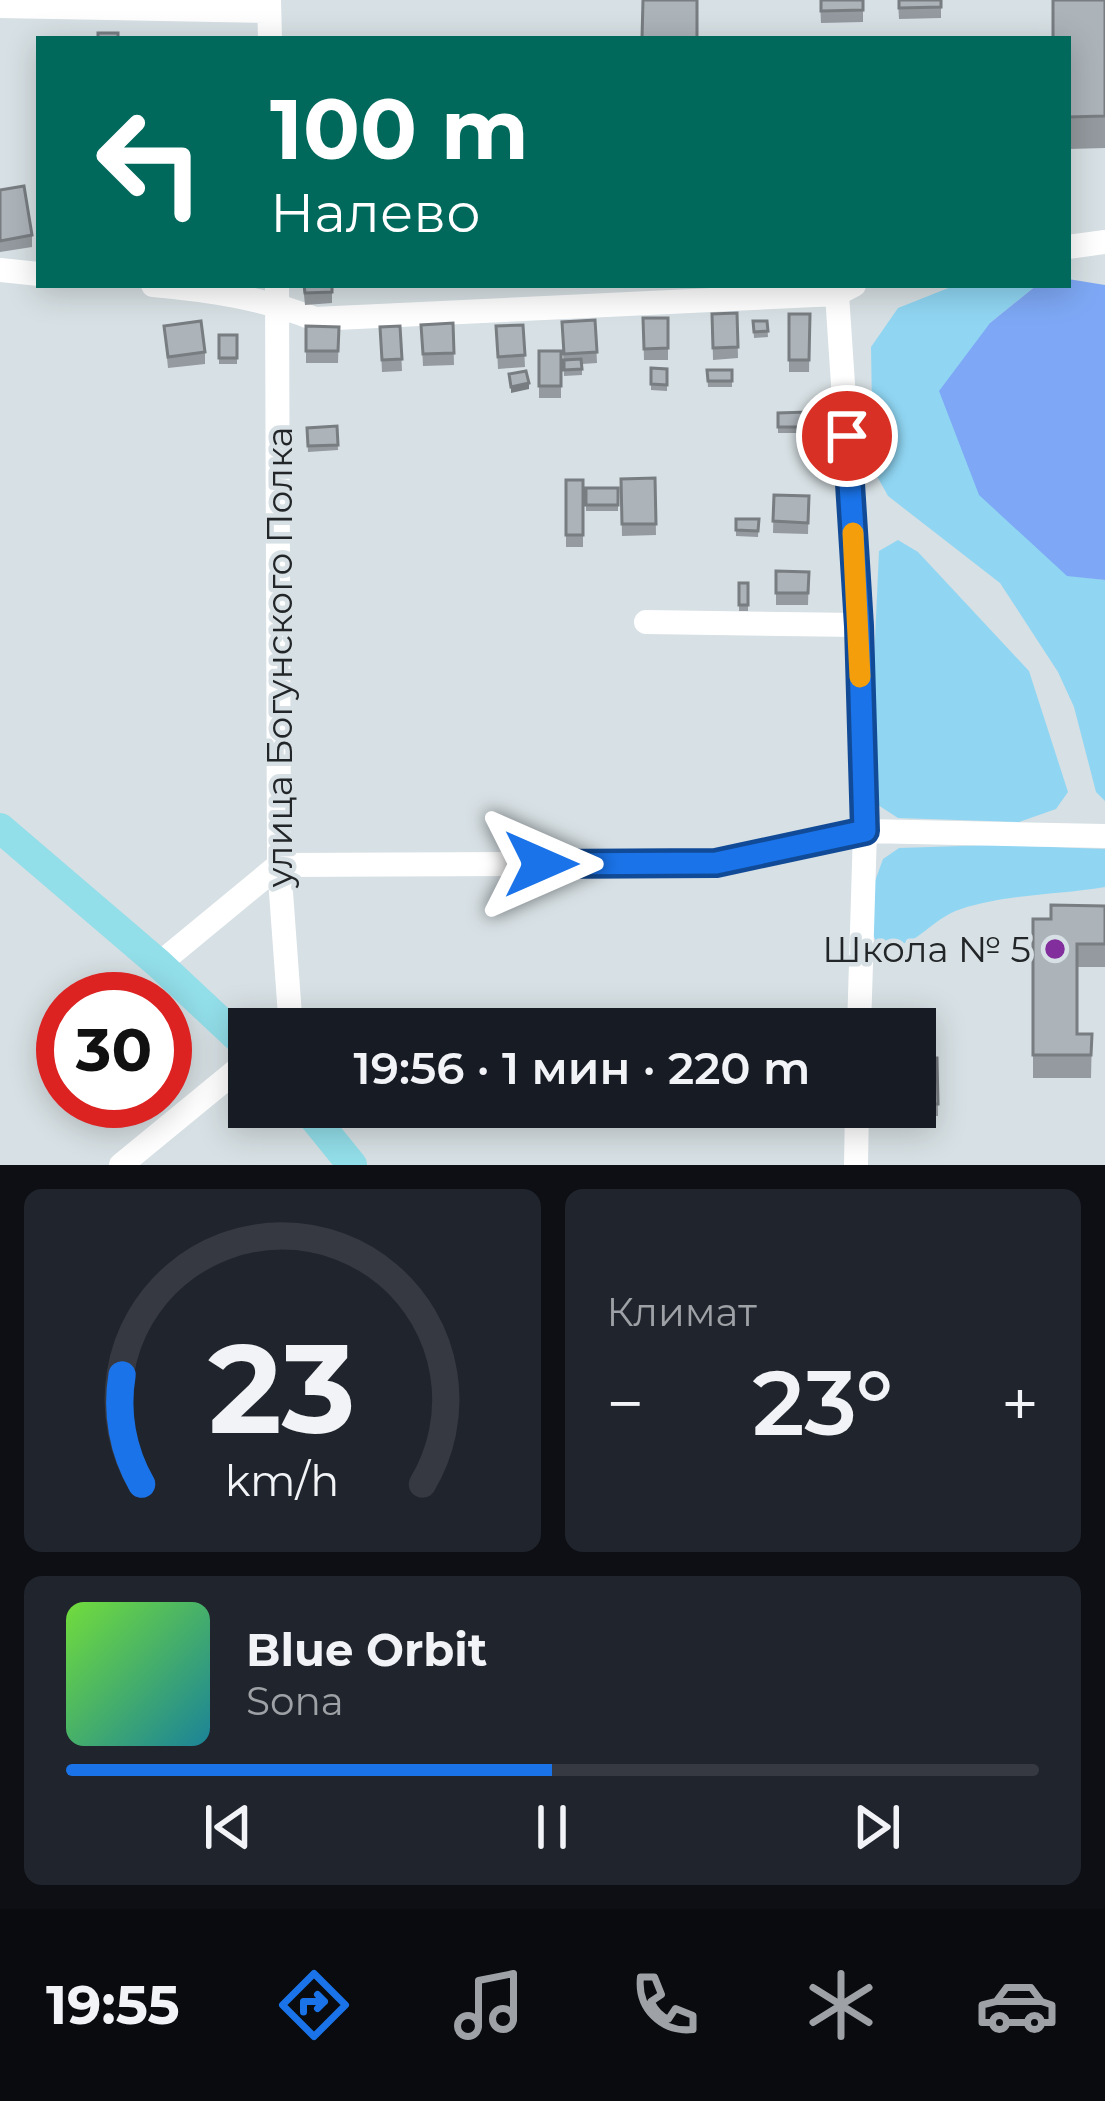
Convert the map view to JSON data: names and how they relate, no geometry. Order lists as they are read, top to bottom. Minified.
{"streets":{"street":["улица Богунского Полка"]},"places":["Школа № 5"],"page":{"turn":["100 m","Налево"],"limit":"30","trip":"19:56 · 1 мин · 220 m","tile":"Климат","heat":["−","23°","+"],"song":["Blue Orbit","Sona"],"tabs":"19:55","gauge":["23","km/h"]}}
